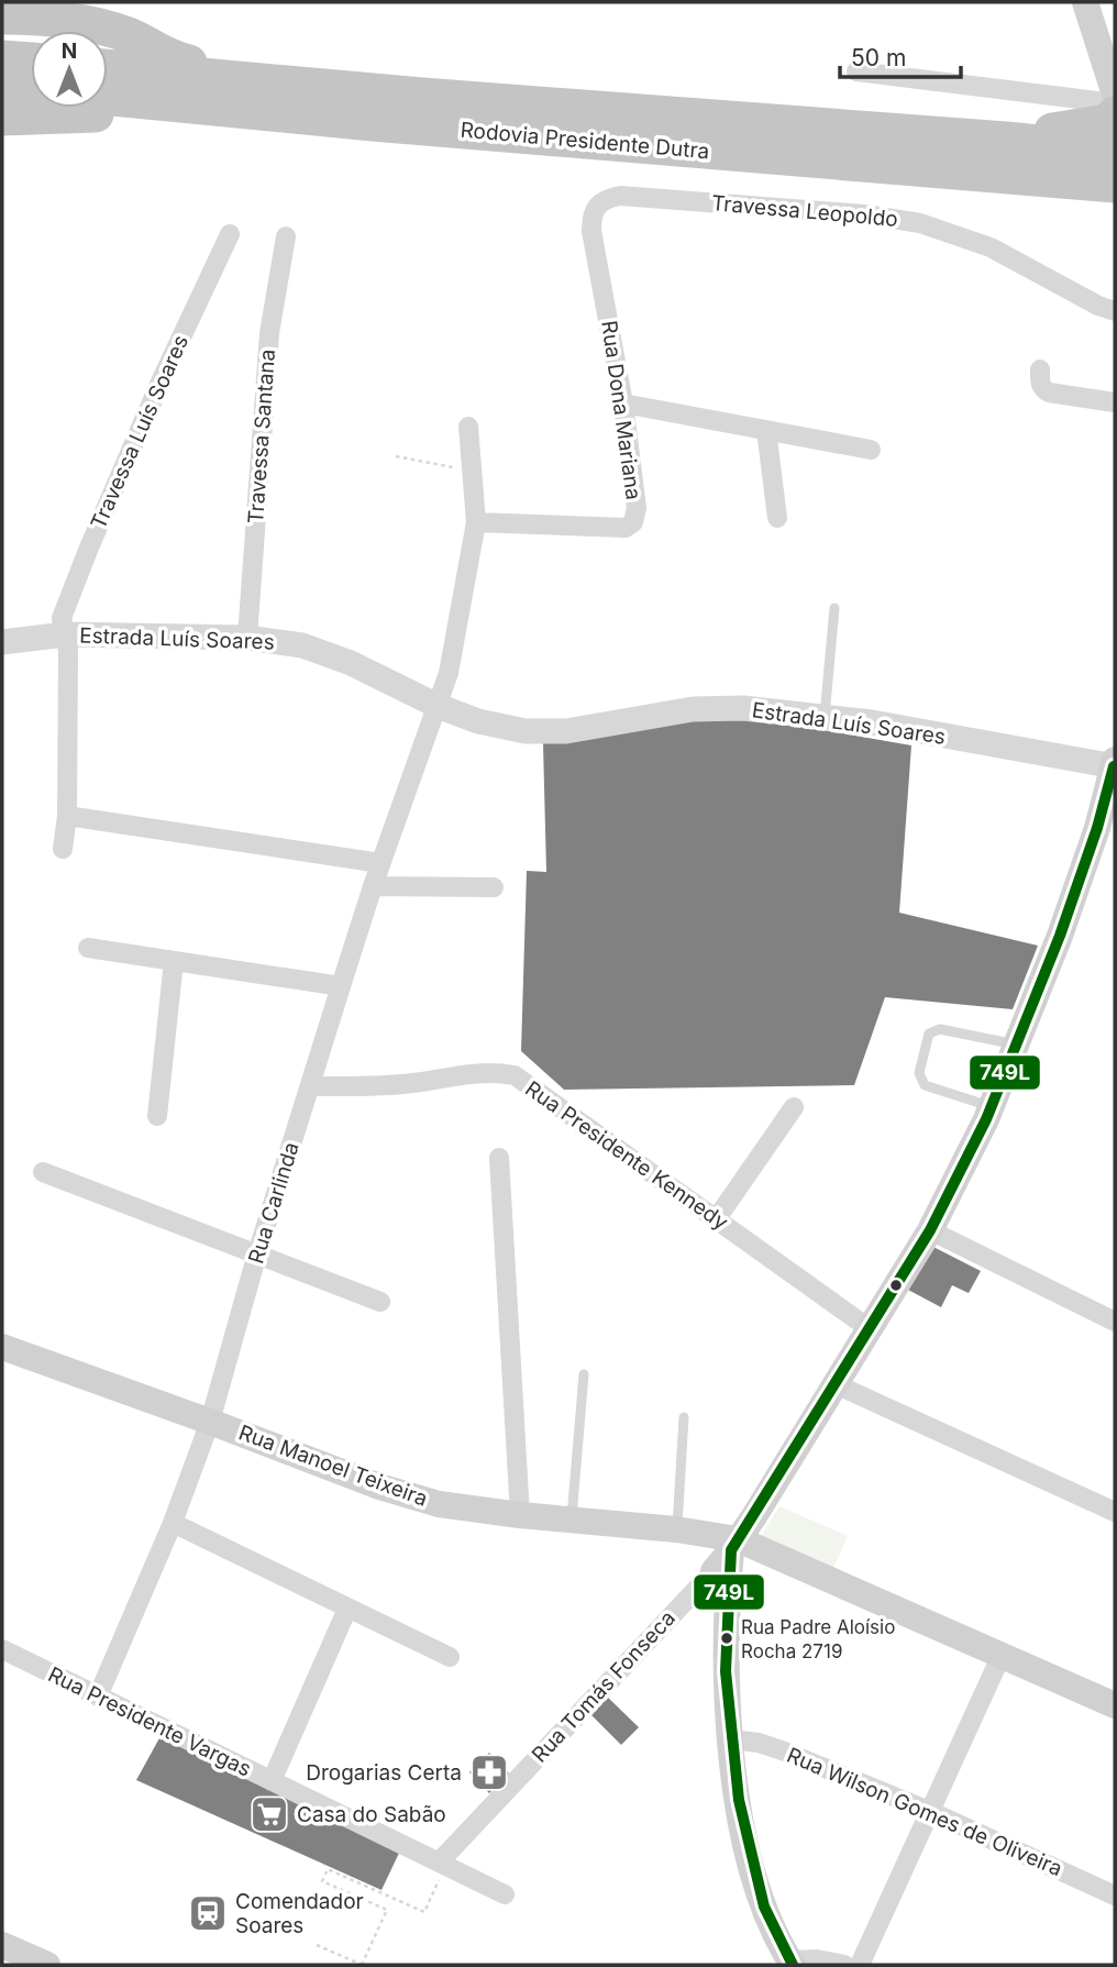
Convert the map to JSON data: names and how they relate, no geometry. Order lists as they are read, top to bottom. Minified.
{"streets":{"highway":["Rodovia Presidente Dutra"],"main road":["Rua Manoel Teixeira"],"street":["Travessa Leopoldo","Rua Dona Mariana","Travessa Luís Soares","Travessa Santana","Estrada Luís Soares","Rua Presidente Kennedy","Rua Carlinda","Rua Tomás Fonseca","Rua Presidente Vargas","Rua Wilson Gomes de Oliveira"]},"crossings":[["Travessa Leopoldo","Rua Dona Mariana"],["Rua Dona Mariana","Rua Carlinda"],["Travessa Luís Soares","Estrada Luís Soares"],["Travessa Santana","Estrada Luís Soares"],["Estrada Luís Soares","Rua Carlinda"],["Rua Presidente Kennedy","Rua Carlinda"],["Rua Carlinda","Rua Manoel Teixeira"],["Rua Carlinda","Rua Presidente Vargas"],["Rua Tomás Fonseca","Rua Presidente Vargas"]],"places":{"other":["Rua Padre Aloísio Rocha 2719"],"pharmacy":["Drogarias Certa"],"supermarket":["Casa do Sabão"],"station":["Comendador Soares"]},"lines":["transit line 749L"],"scale_bar":"50 m","north":"top"}
